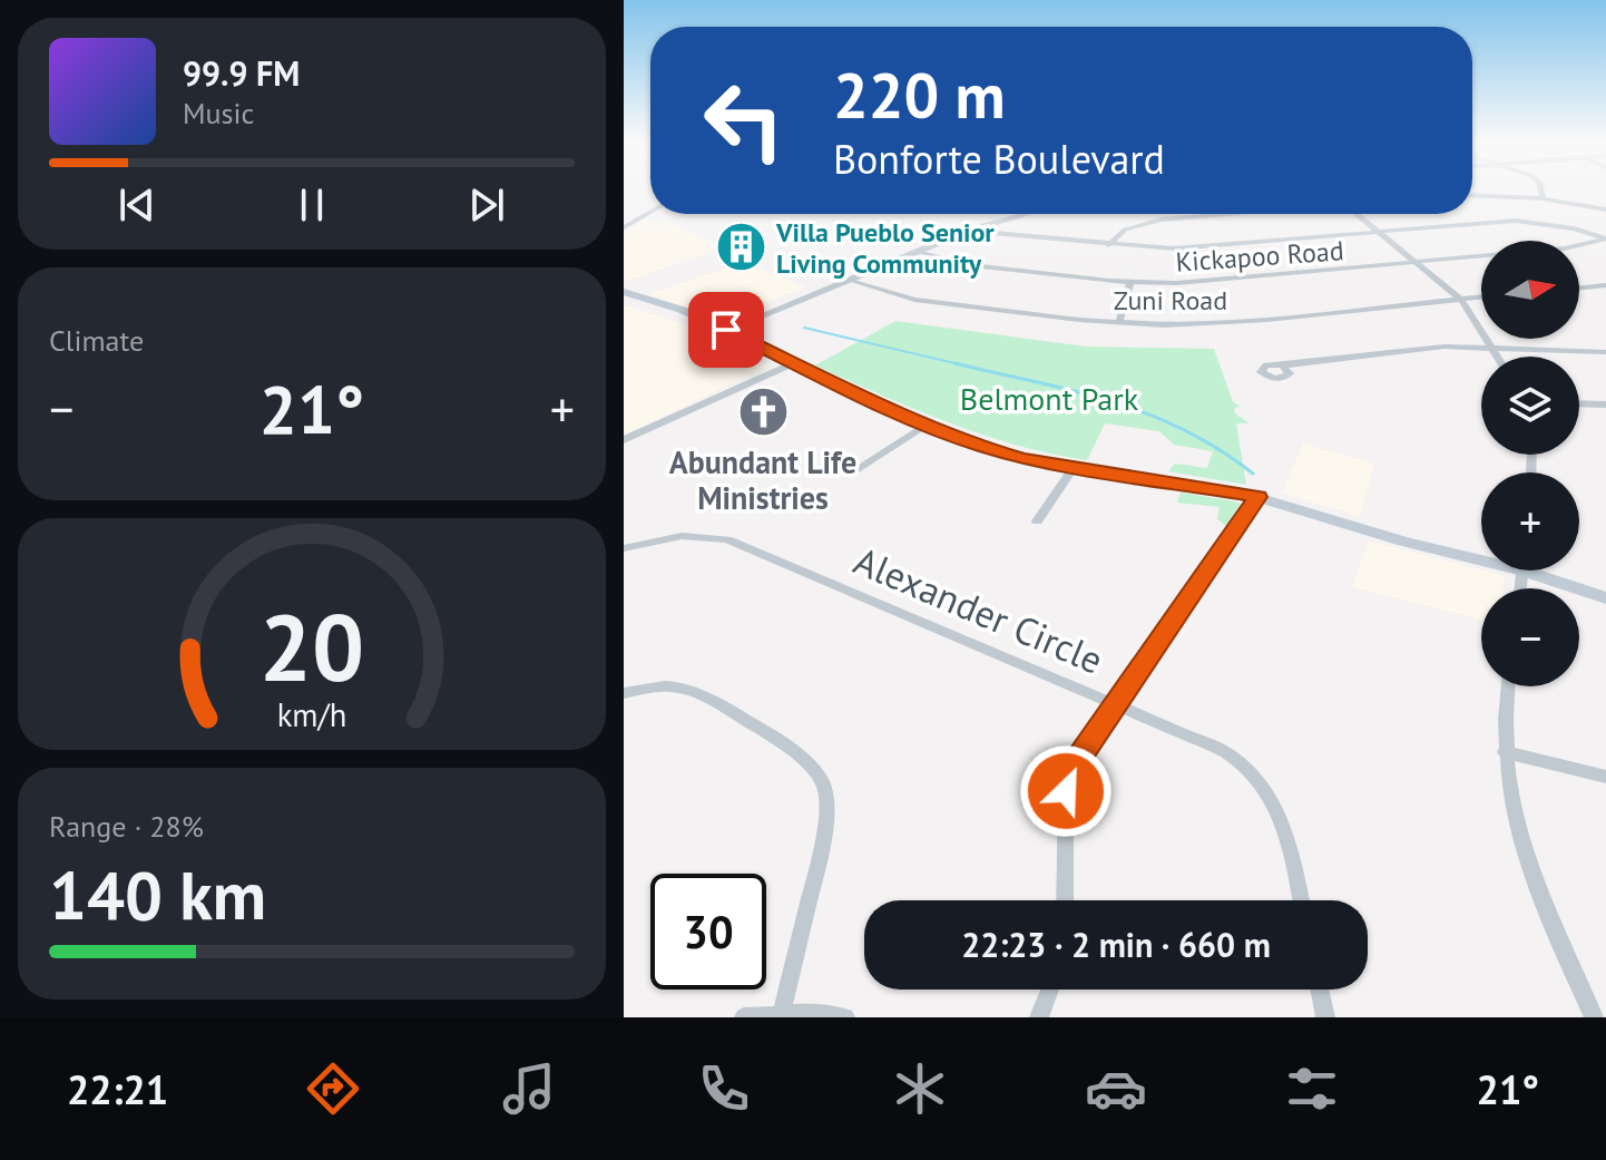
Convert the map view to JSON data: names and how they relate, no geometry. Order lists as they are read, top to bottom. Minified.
{"streets":{"street":["Kickapoo Road","Zuni Road","Alexander Circle"]},"parks":["Belmont Park"],"places":{"building":["Villa Pueblo Senior Living Community"],"church":["Abundant Life Ministries"]},"north":"right","page":{"turn":["220 m","Bonforte Boulevard"],"song":["99.9 FM","Music"],"map_buttons":["+","−"],"tile":["Climate",["Range · 28%","140 km"]],"heat":["−","21°","+"],"limit":"30","trip":"22:23 · 2 min · 660 m","tabs":["22:21","21°"],"gauge":["20","km/h"]}}
